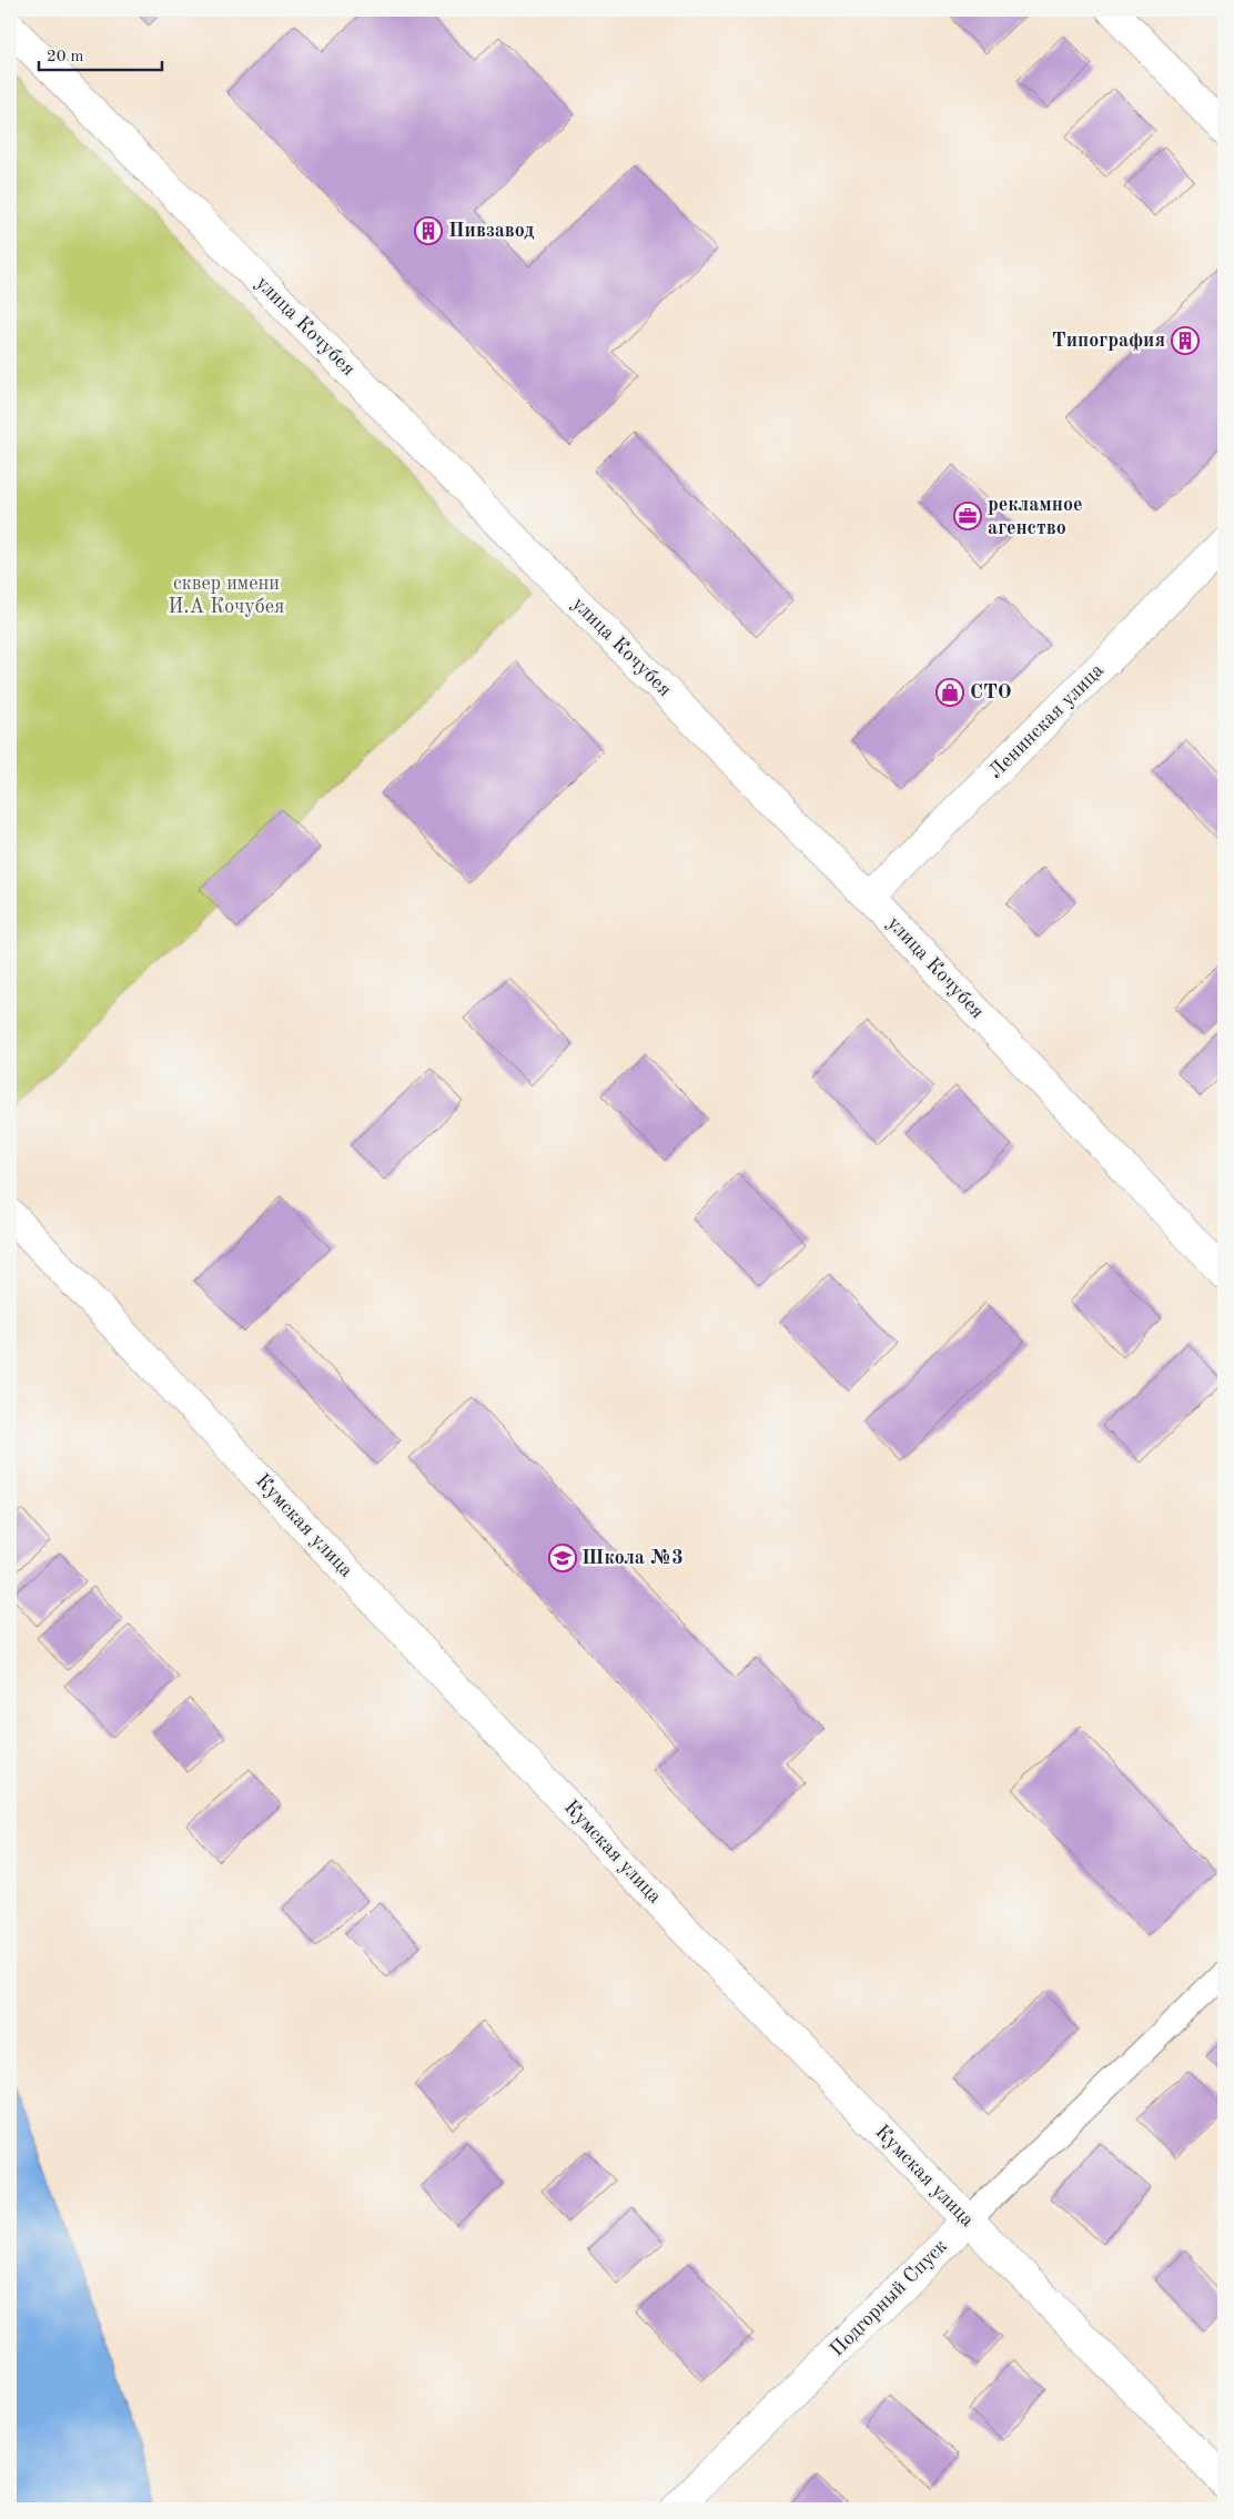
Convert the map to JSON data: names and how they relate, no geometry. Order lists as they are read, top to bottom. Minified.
{"streets":{"street":["улица Кочубея","Ленинская улица","Кумская улица","Подгорный Спуск"]},"crossings":[["улица Кочубея","Ленинская улица"],["Кумская улица","Подгорный Спуск"]],"parks":["сквер имени И.А Кочубея"],"places":{"building":["Пивзавод","Типография"],"office":["рекламное агенство"],"shop":["СТО"],"school or university":["Школа №3"]},"scale_bar":"20 m"}
